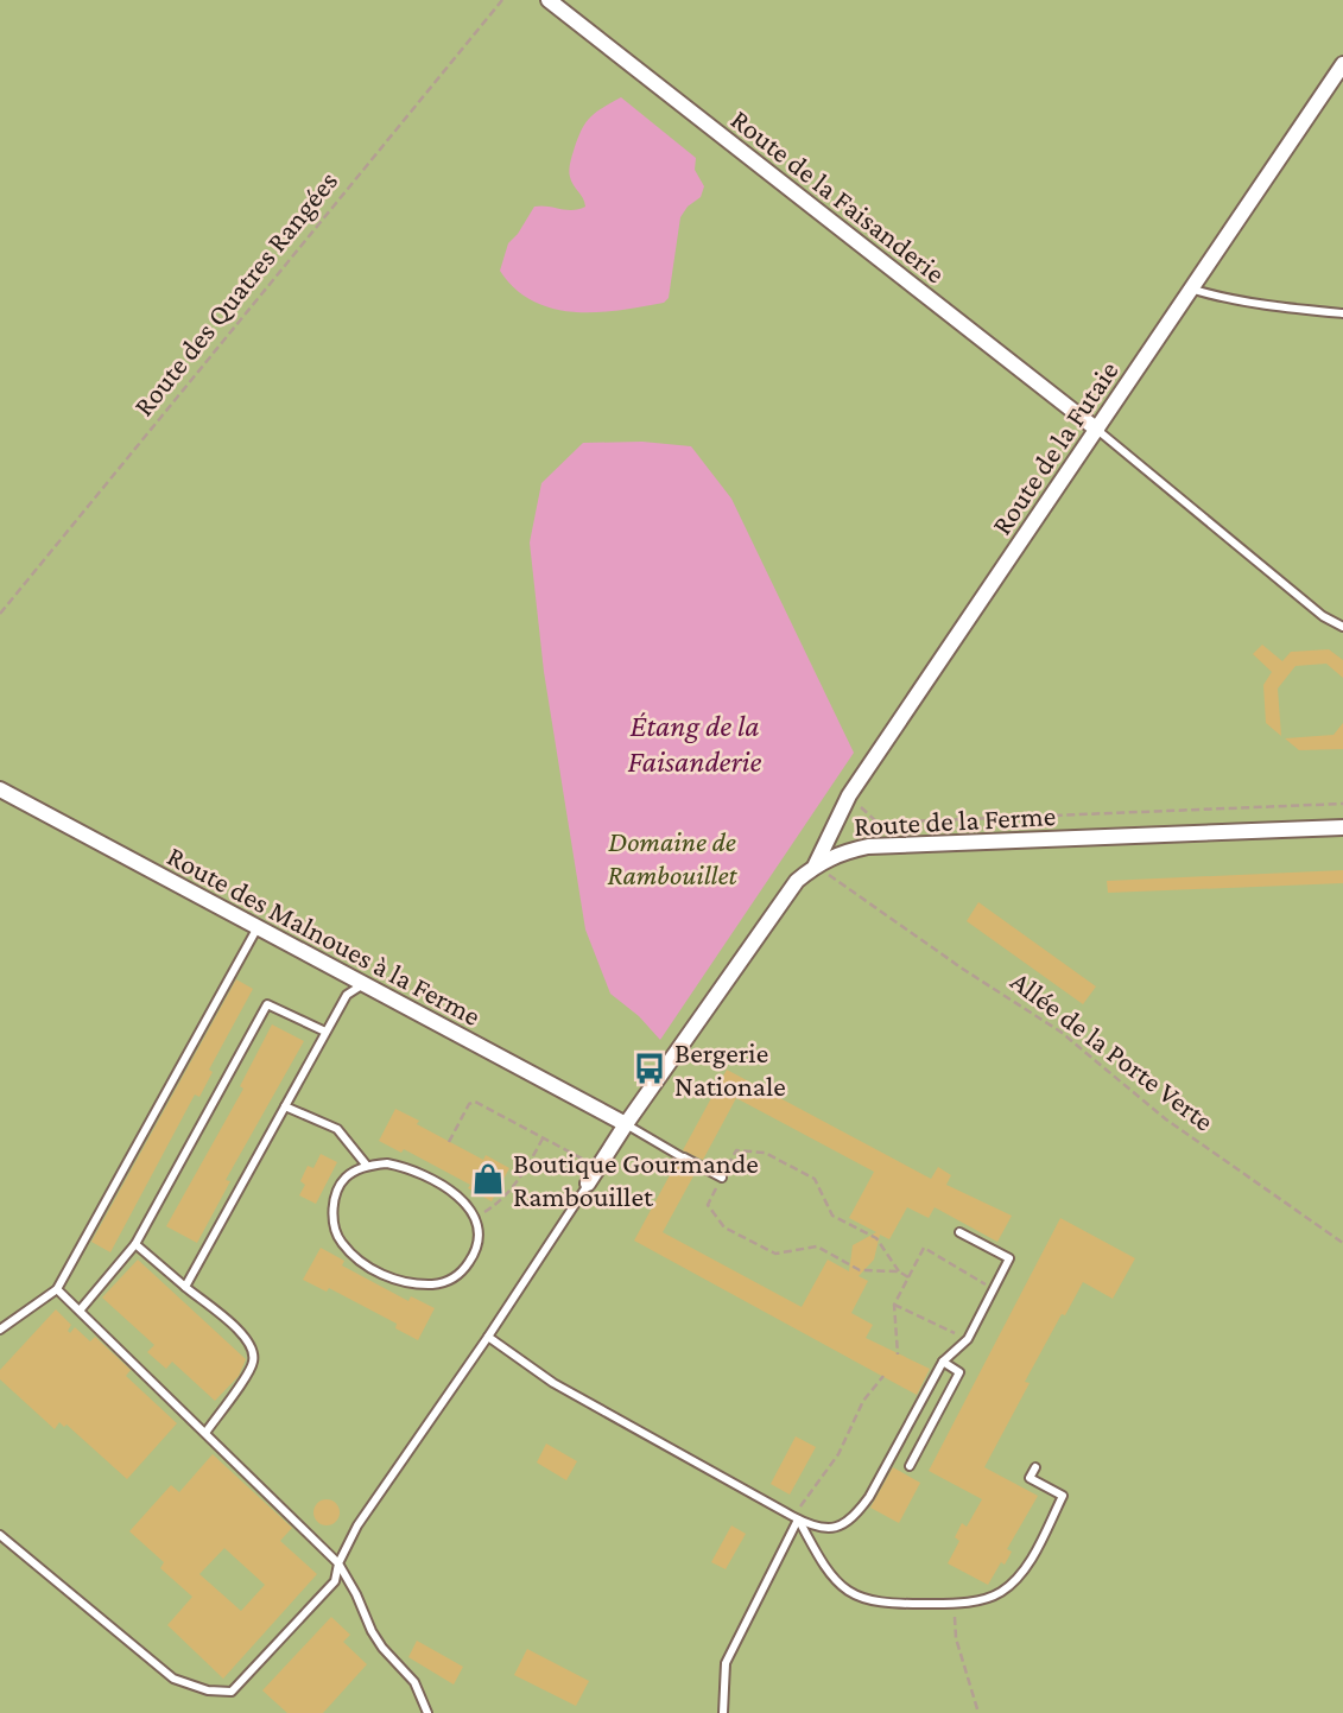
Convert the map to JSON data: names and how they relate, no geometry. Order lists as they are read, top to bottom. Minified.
{"streets":{"street":["Route de la Faisanderie","Route de la Futaie","Route de la Ferme","Route des Malnoues à la Ferme"],"path":["Route des Quatres Rangées","Allée de la Porte Verte"]},"crossings":[["Route de la Faisanderie","Route de la Futaie"],["Route de la Futaie","Route de la Ferme"],["Route de la Futaie","Allée de la Porte Verte"],["Route de la Ferme","Route des Malnoues à la Ferme"],["Route de la Ferme","Allée de la Porte Verte"]],"water":["Étang de la Faisanderie"],"parks":["Domaine de Rambouillet"],"places":{"bus stop":["Bergerie Nationale"],"shop":["Boutique Gourmande Rambouillet"]}}
